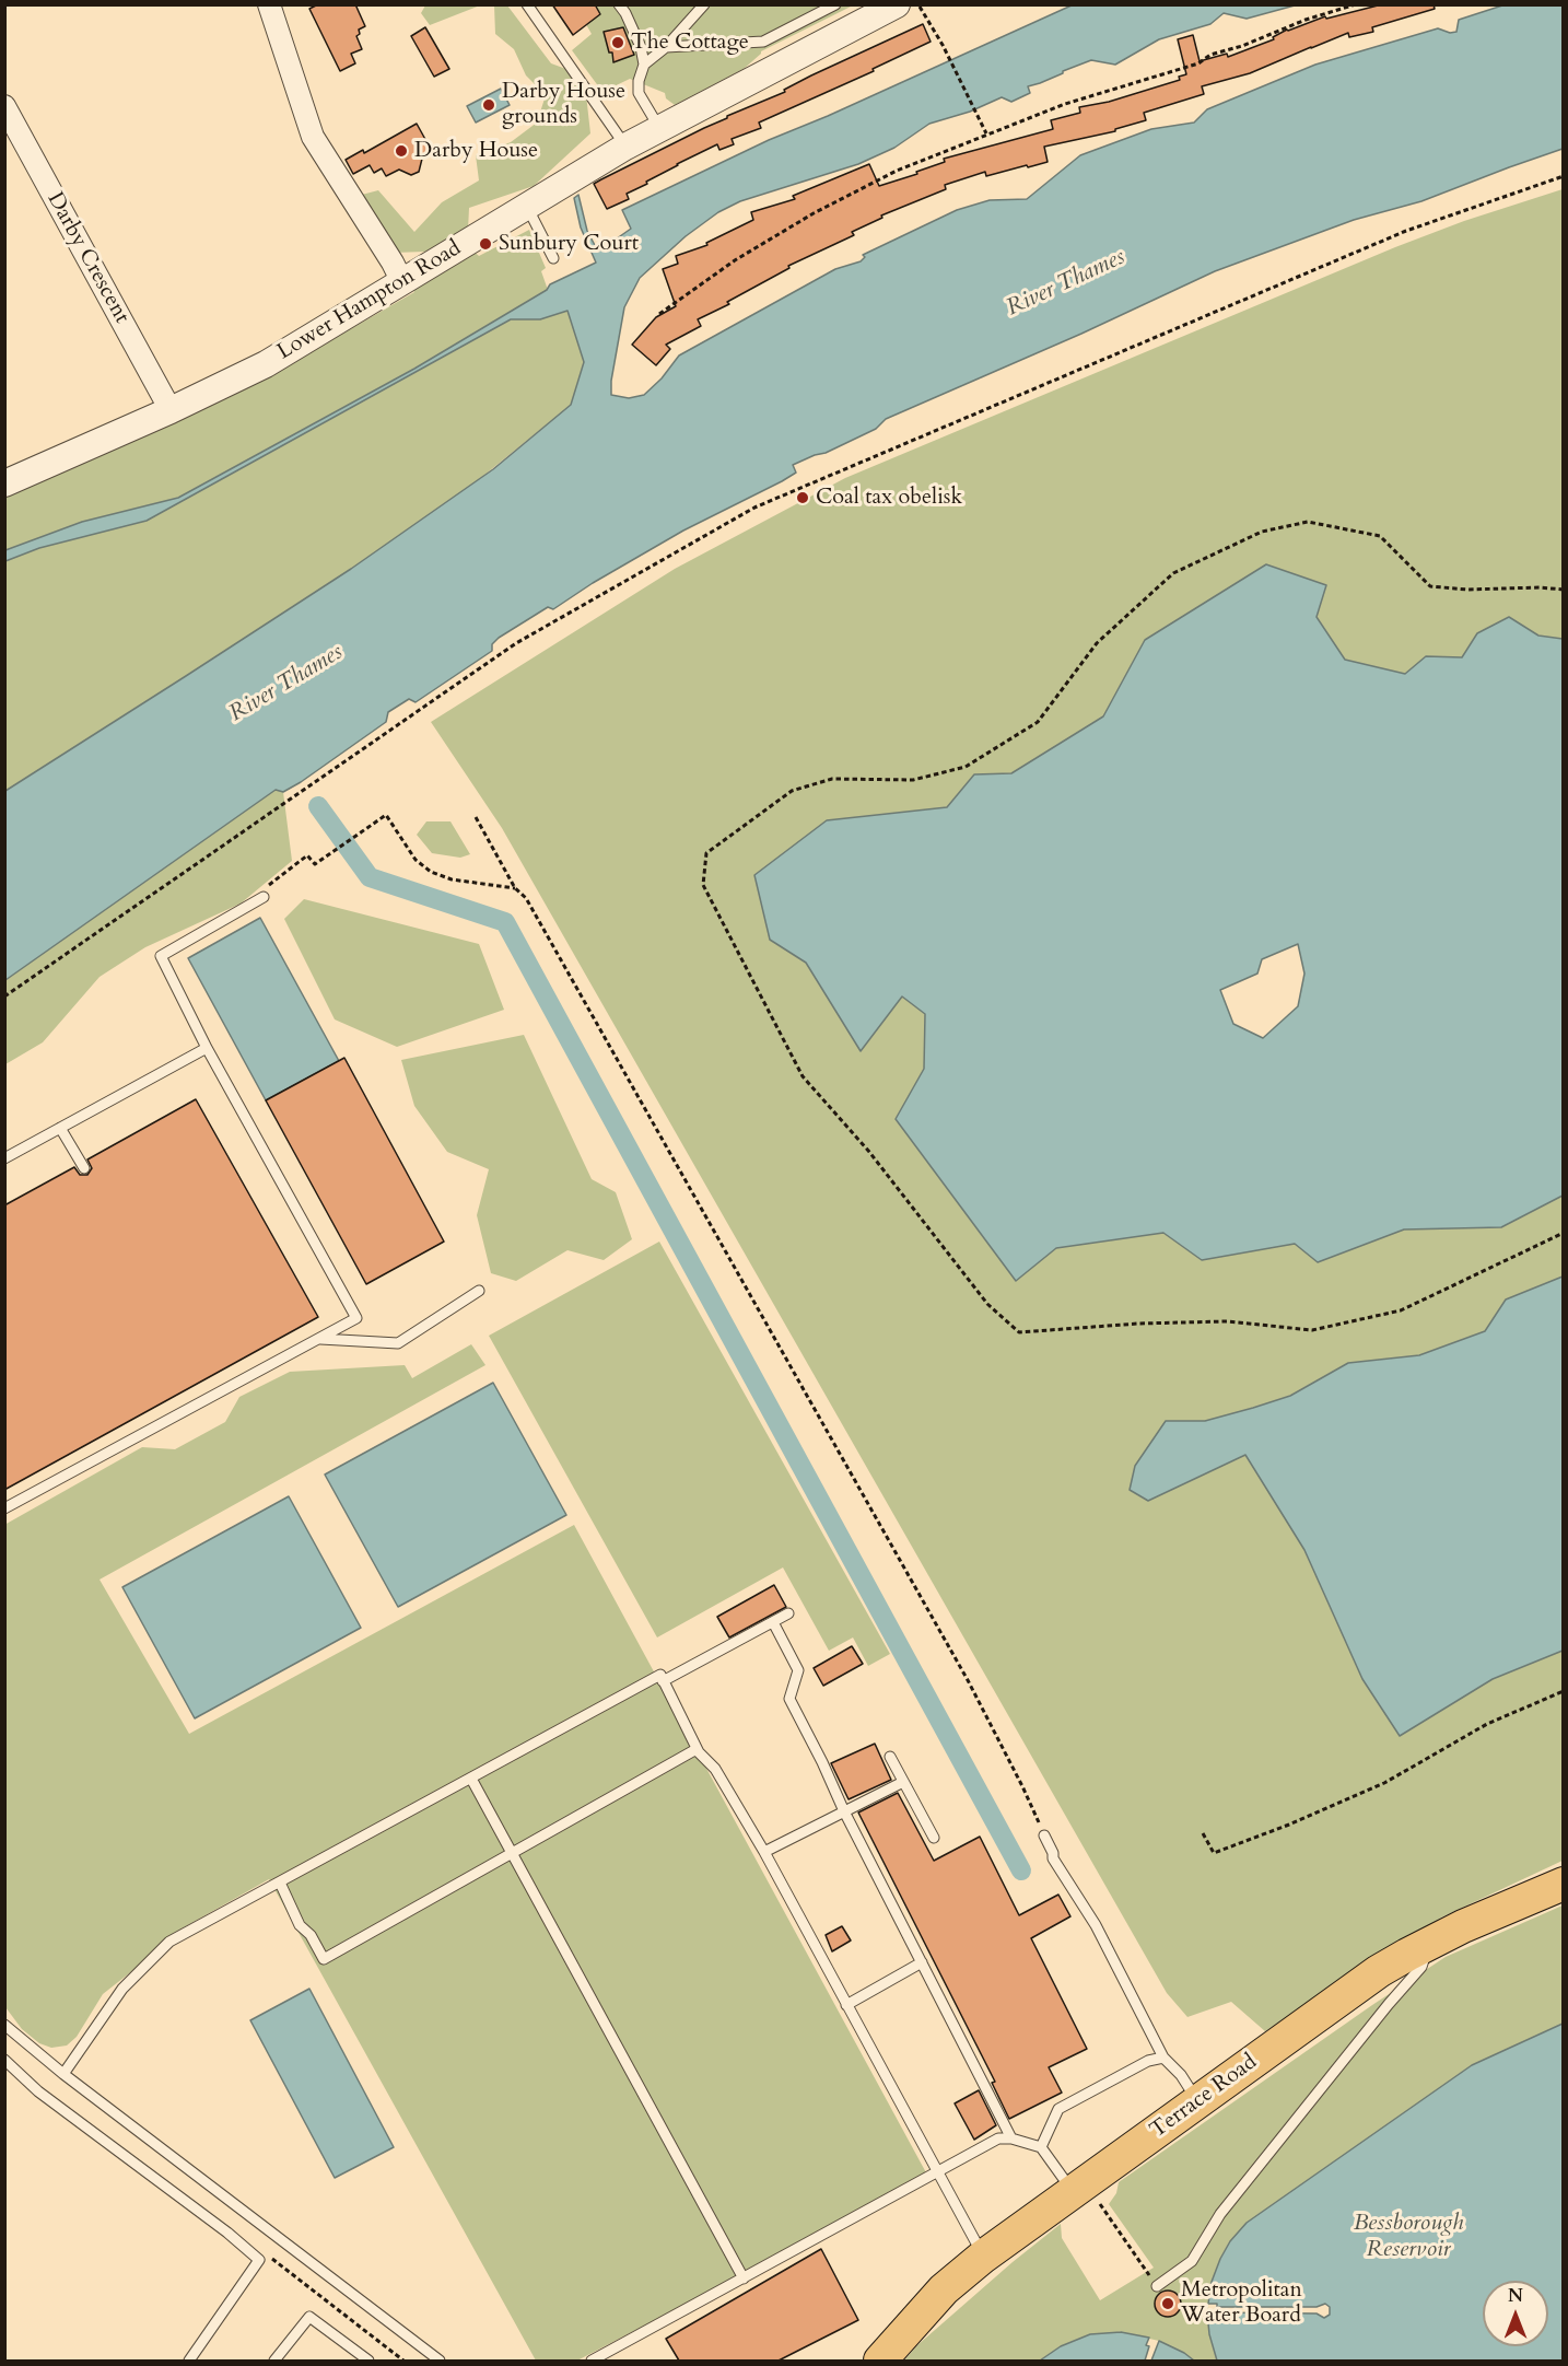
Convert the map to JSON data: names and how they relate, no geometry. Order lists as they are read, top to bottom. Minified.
{"streets":{"main road":["Terrace Road"],"street":["Darby Crescent","Lower Hampton Road"]},"crossings":[["Darby Crescent","Lower Hampton Road"]],"water":["River Thames","Bessborough Reservoir"],"places":["The Cottage","Darby House grounds","Darby House","Sunbury Court","Coal tax obelisk","Metropolitan Water Board"],"north":"top"}
